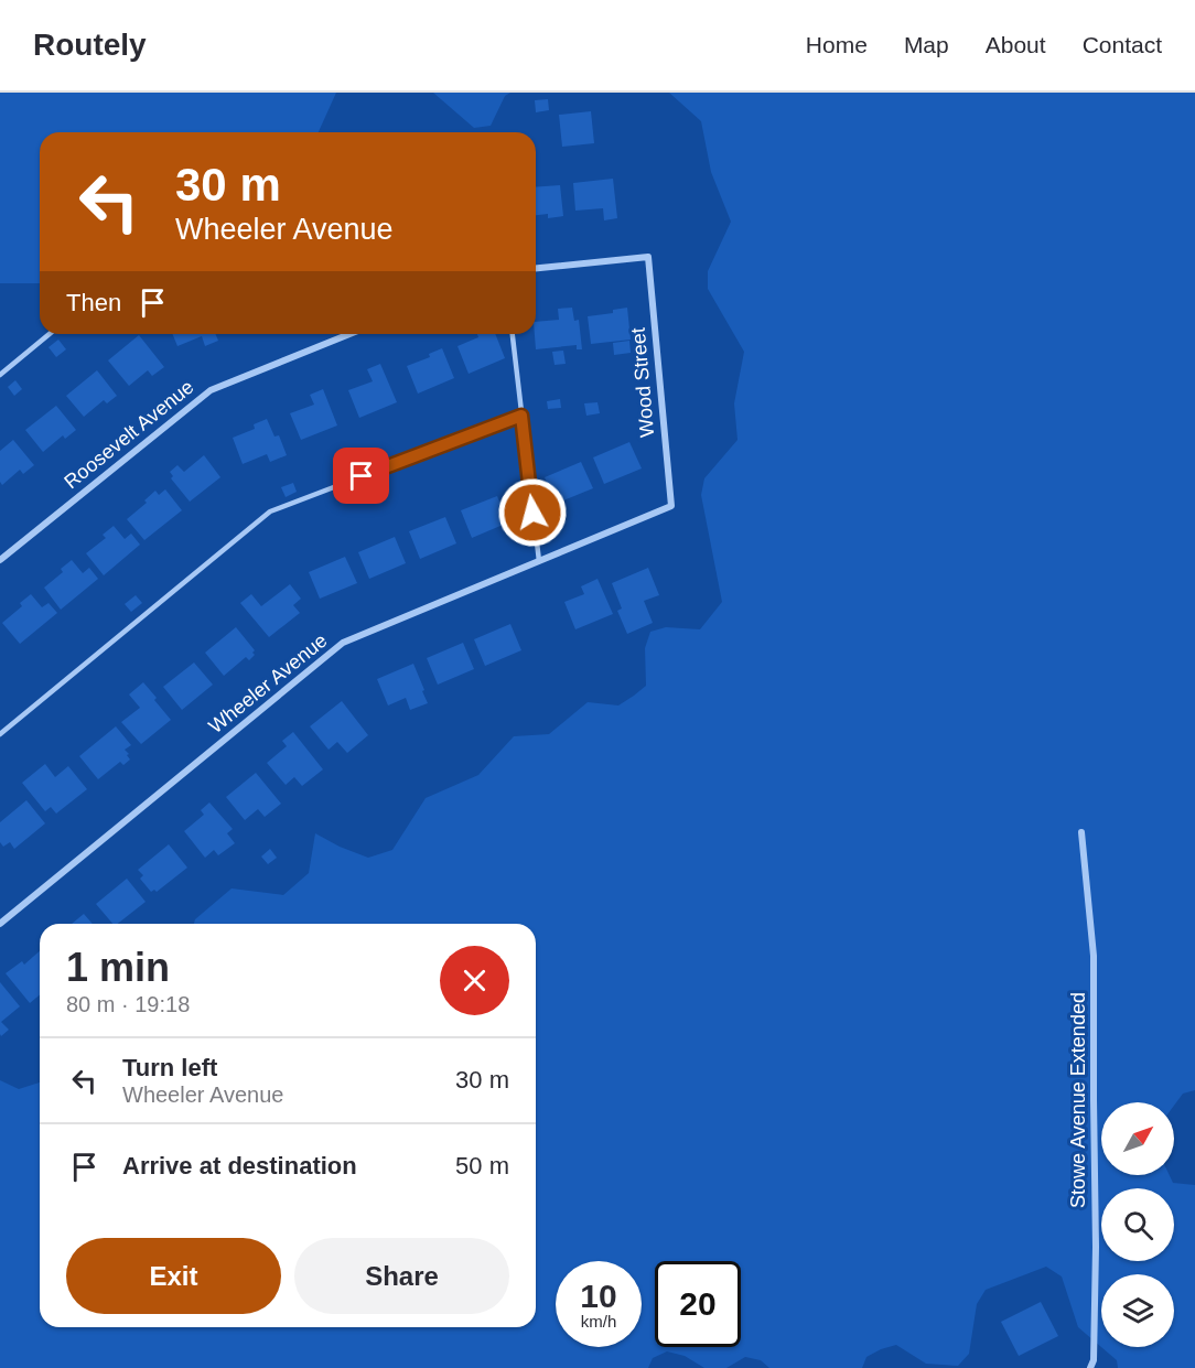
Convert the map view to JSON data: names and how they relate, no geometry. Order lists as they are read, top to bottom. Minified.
{"streets":{"street":["Wood Street","Roosevelt Avenue","Wheeler Avenue","Stowe Avenue Extended"]},"crossings":[["Wood Street","Wheeler Avenue"]],"north":"top right","page":{"header":"Routely","nav":["Home","Map","About","Contact"],"turn":["30 m","Wheeler Avenue"],"then":"Then","heading":["1 min","80 m · 19:18"],"list":[{"name":"Turn left","note":"Wheeler Avenue","value":"30 m"},{"name":"Arrive at destination","value":"50 m"}],"buttons":["Exit","Share"],"speed":"10 km/h","limit":"20"}}
